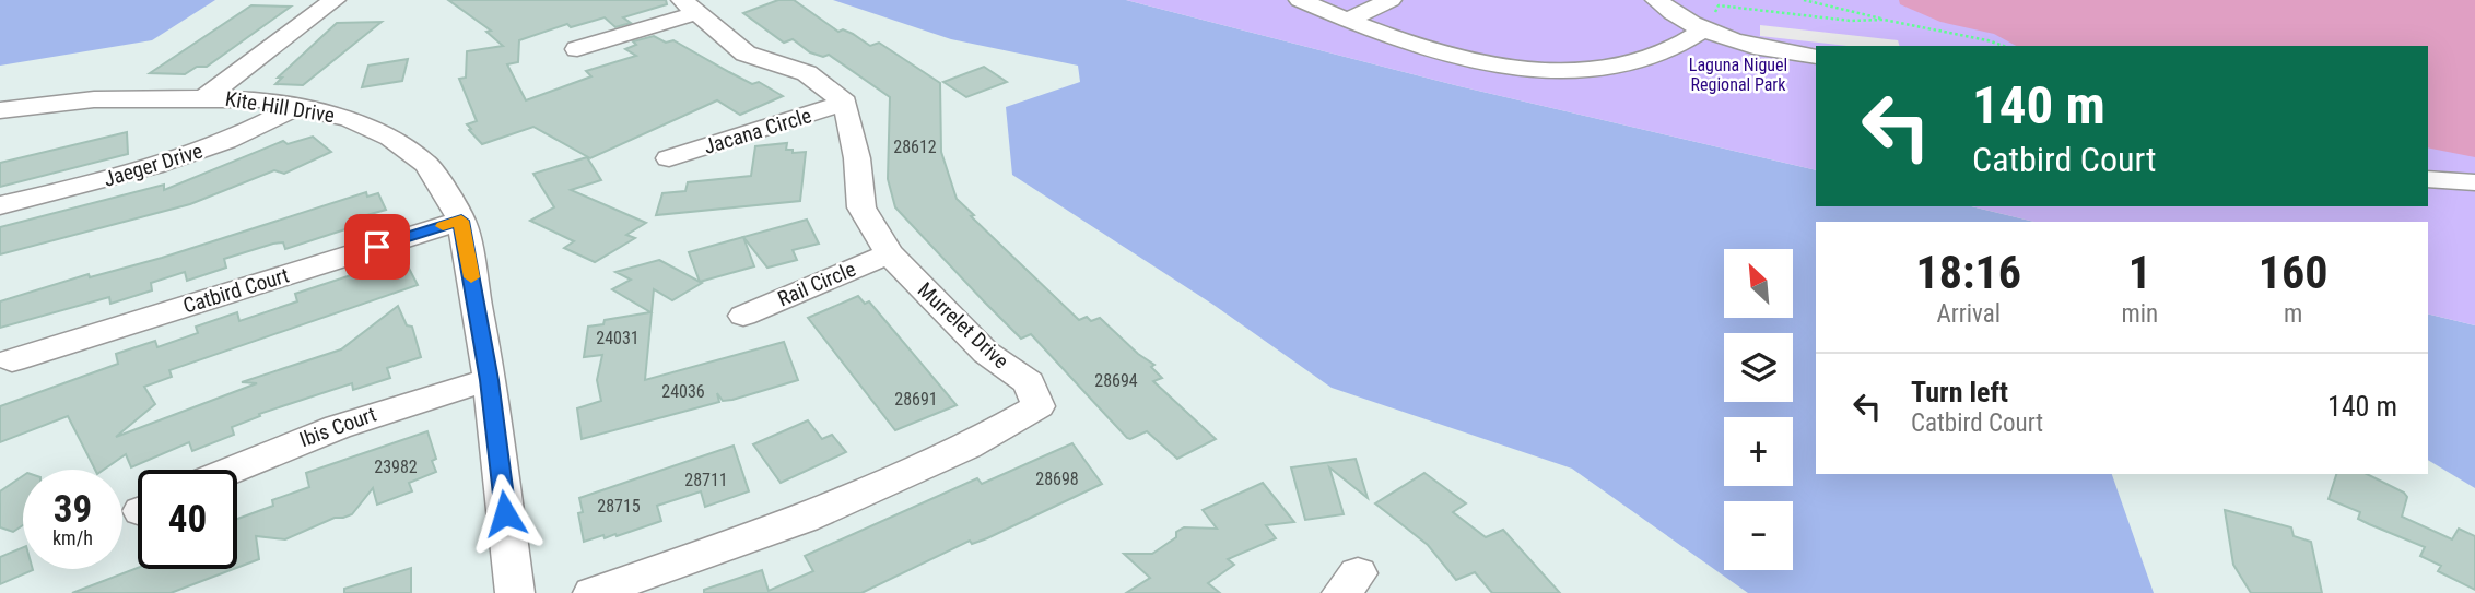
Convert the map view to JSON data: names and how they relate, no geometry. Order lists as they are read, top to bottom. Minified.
{"streets":{"street":["Kite Hill Drive","Jacana Circle","Jaeger Drive","Rail Circle","Catbird Court","Murrelet Drive","Ibis Court"]},"crossings":[["Kite Hill Drive","Jaeger Drive"],["Kite Hill Drive","Catbird Court"],["Kite Hill Drive","Ibis Court"],["Jacana Circle","Murrelet Drive"],["Rail Circle","Murrelet Drive"]],"parks":["Laguna Niguel Regional Park"],"house_numbers":["28612","24031","28694","24036","28691","23982","28698","28711","28715"],"north":"top left","page":{"turn":["140 m","Catbird Court"],"eta":["18:16","Arrival","1","min","160","m"],"map_buttons":["+","−"],"list":[{"name":"Turn left","note":"Catbird Court","value":"140 m"}],"speed":"39 km/h","limit":"40"}}
